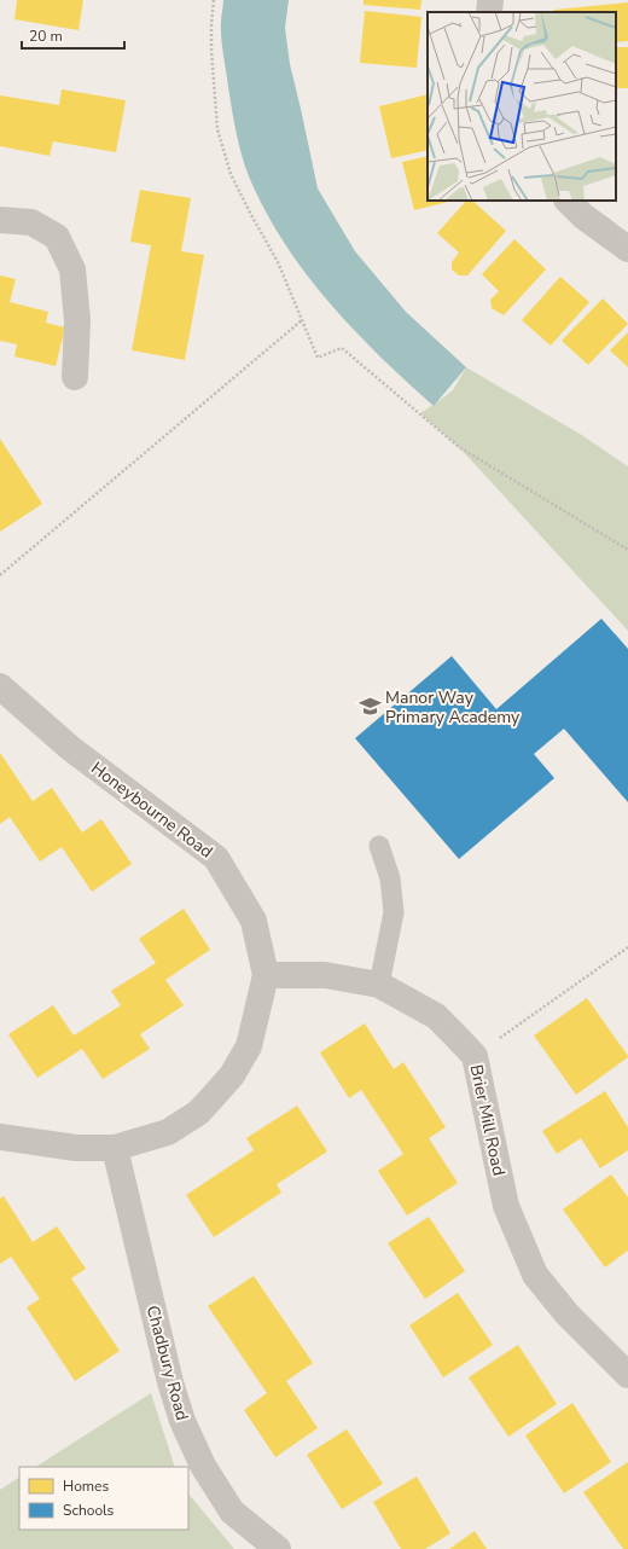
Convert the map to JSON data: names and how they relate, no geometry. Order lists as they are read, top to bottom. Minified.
{"streets":{"street":["Honeybourne Road","Brier Mill Road","Chadbury Road"]},"crossings":[["Honeybourne Road","Brier Mill Road"],["Honeybourne Road","Chadbury Road"]],"places":{"school or university":["Manor Way Primary Academy"]},"legend":["Homes","Schools"],"scale_bar":"20 m"}
